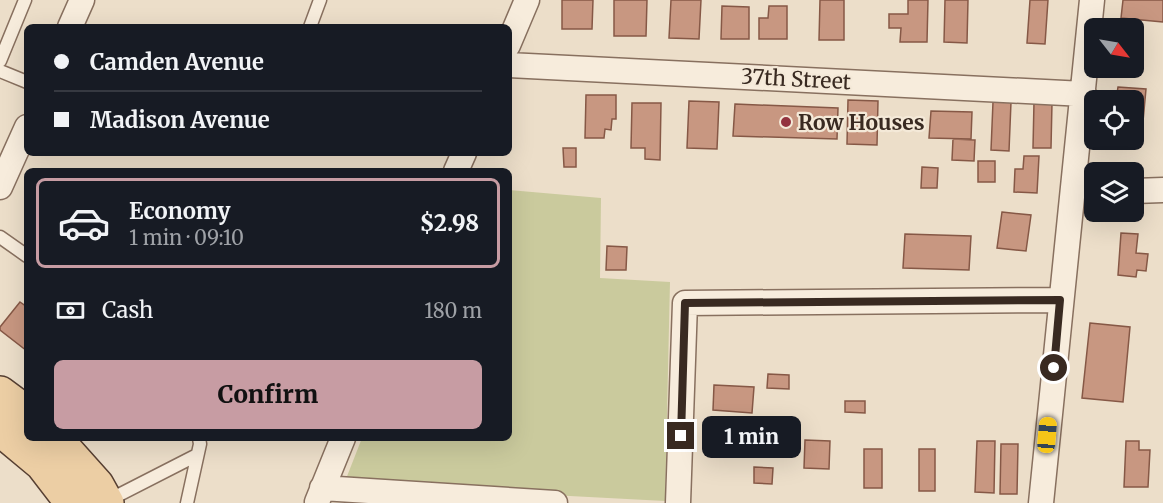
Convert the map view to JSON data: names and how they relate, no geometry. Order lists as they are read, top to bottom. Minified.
{"streets":{"street":["37th Street"]},"places":["Row Houses"],"north":"bottom right","page":{"banner":["Camden Avenue","Madison Avenue"],"list":[{"name":"Economy","note":"1 min · 09:10","value":"$2.98"}],"pay":["Cash","180 m"],"buttons":"Confirm","bubble":"1 min"}}
